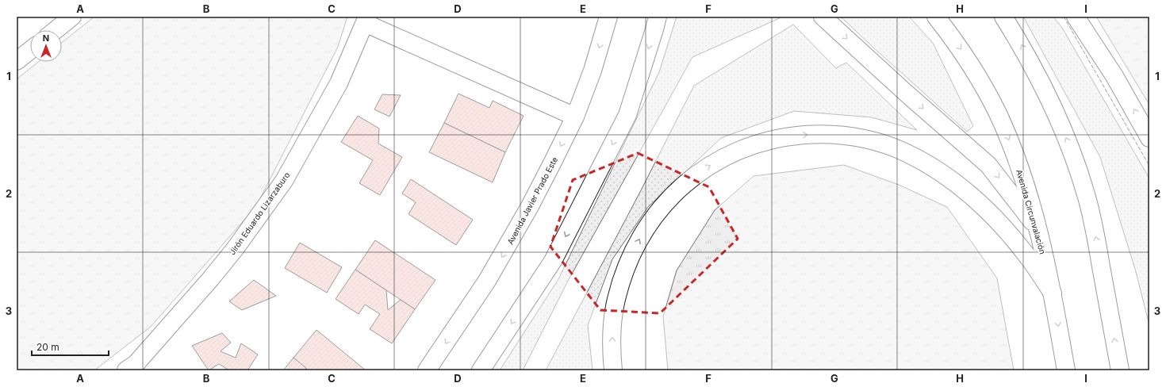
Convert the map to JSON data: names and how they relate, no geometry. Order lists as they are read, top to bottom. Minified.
{"streets":{"main road":["Avenida Javier Prado Este","Avenida Circunvalación","Jirón Eduardo Lizarzaburo"]},"scale_bar":"20 m","north":"top","grid":{"columns":["A","B","C","D","E","F","G","H","I"],"rows":["1","2","3"]}}
